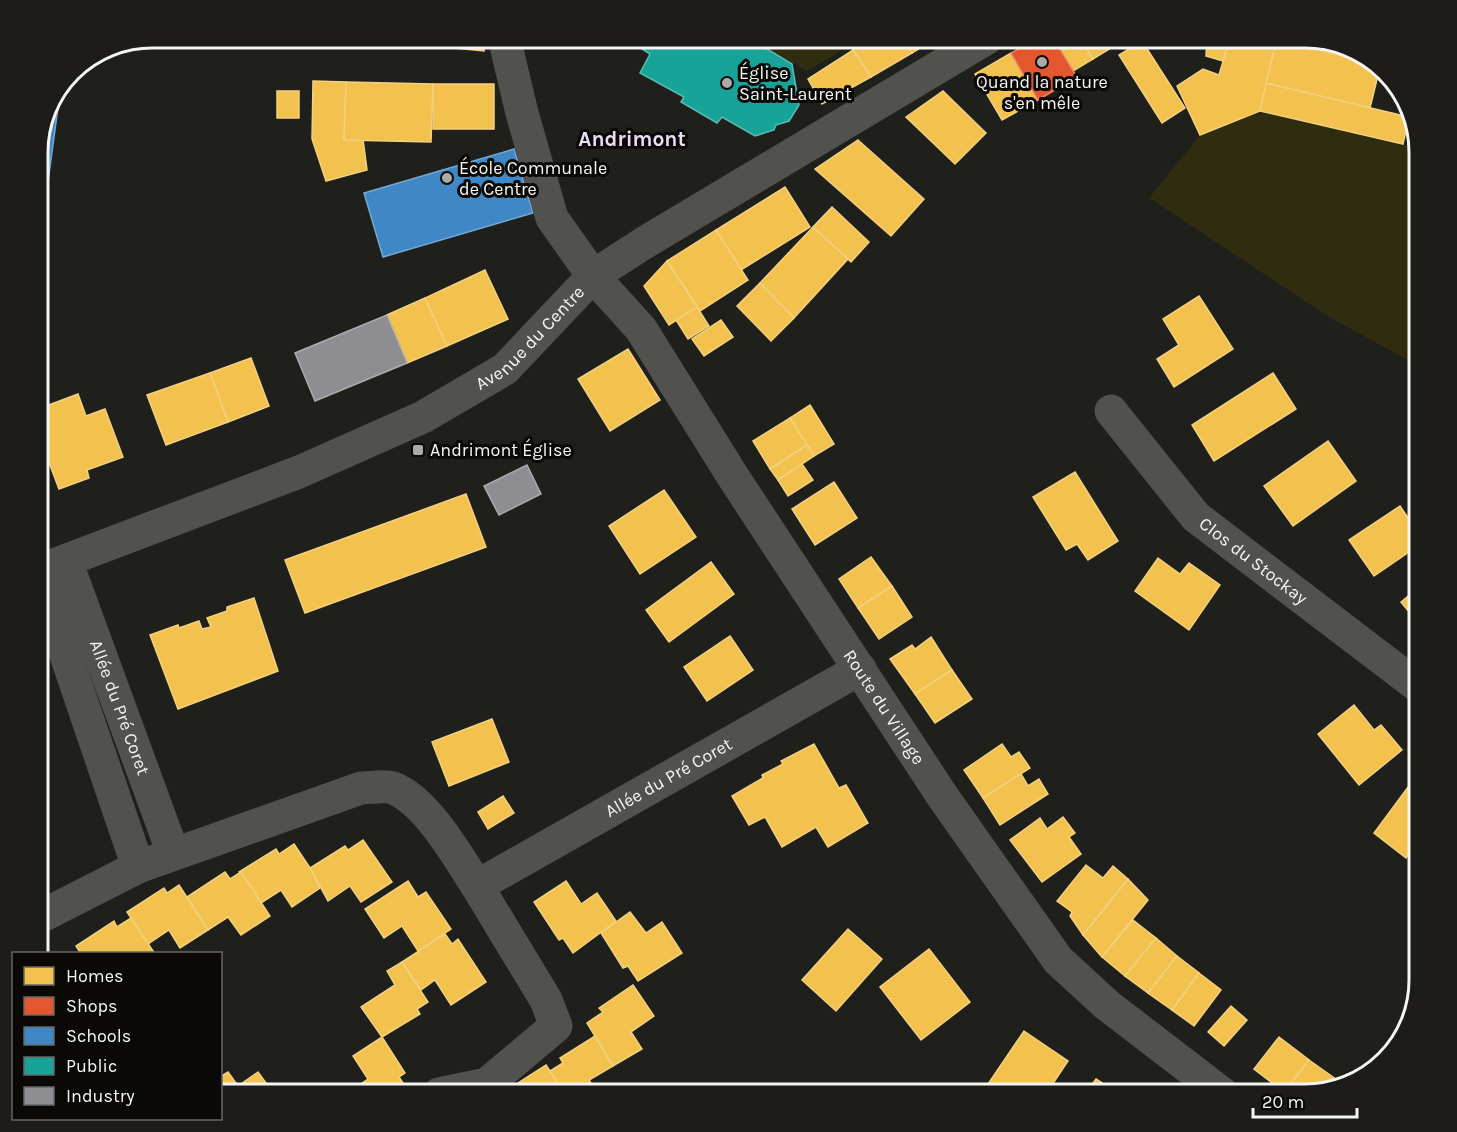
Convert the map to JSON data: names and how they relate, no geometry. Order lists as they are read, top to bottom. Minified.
{"streets":{"street":["Avenue du Centre","Clos du Stockay","Allée du Pré Coret","Route du Village"]},"crossings":[["Avenue du Centre","Route du Village"],["Allée du Pré Coret","Route du Village"]],"districts":["Andrimont"],"places":{"other":["Quand la nature s'en mêle","Église Saint-Laurent","École Communale de Centre"],"transit":["Andrimont Église"]},"legend":["Homes","Shops","Schools","Public","Industry"],"scale_bar":"20 m"}
